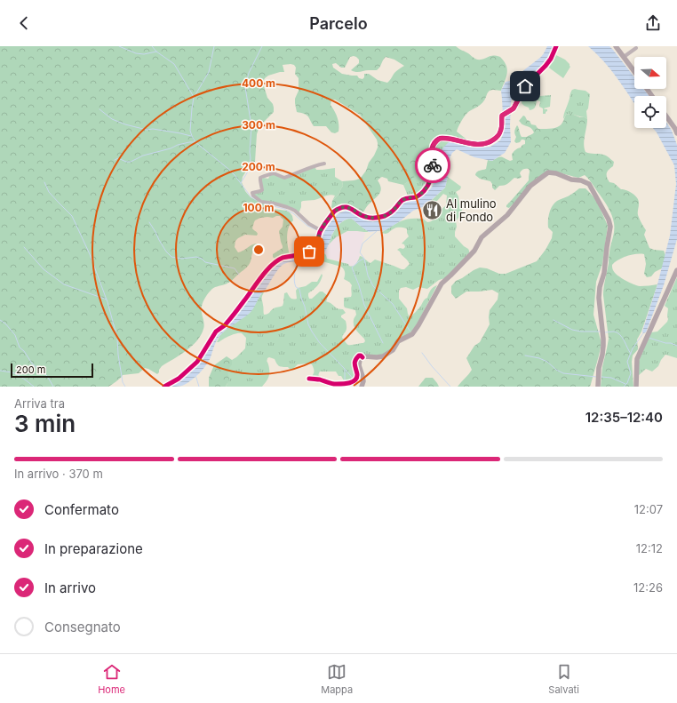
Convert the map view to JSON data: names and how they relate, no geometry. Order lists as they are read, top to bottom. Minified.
{"places":{"restaurant":["Al mulino di Fondo"]},"scale_bar":"200 m","north":"right","page":{"header":"Parcelo","scale":"200 m","heading":["3 min","Arriva tra","12:35–12:40"],"bar":"In arrivo · 370 m","list":[["Confermato","12:07"],["In preparazione","12:12"],["In arrivo","12:26"],"Consegnato"],"tabs":["Home","Mappa","Salvati"]},"rings":["400 m","300 m","200 m","100 m"]}
